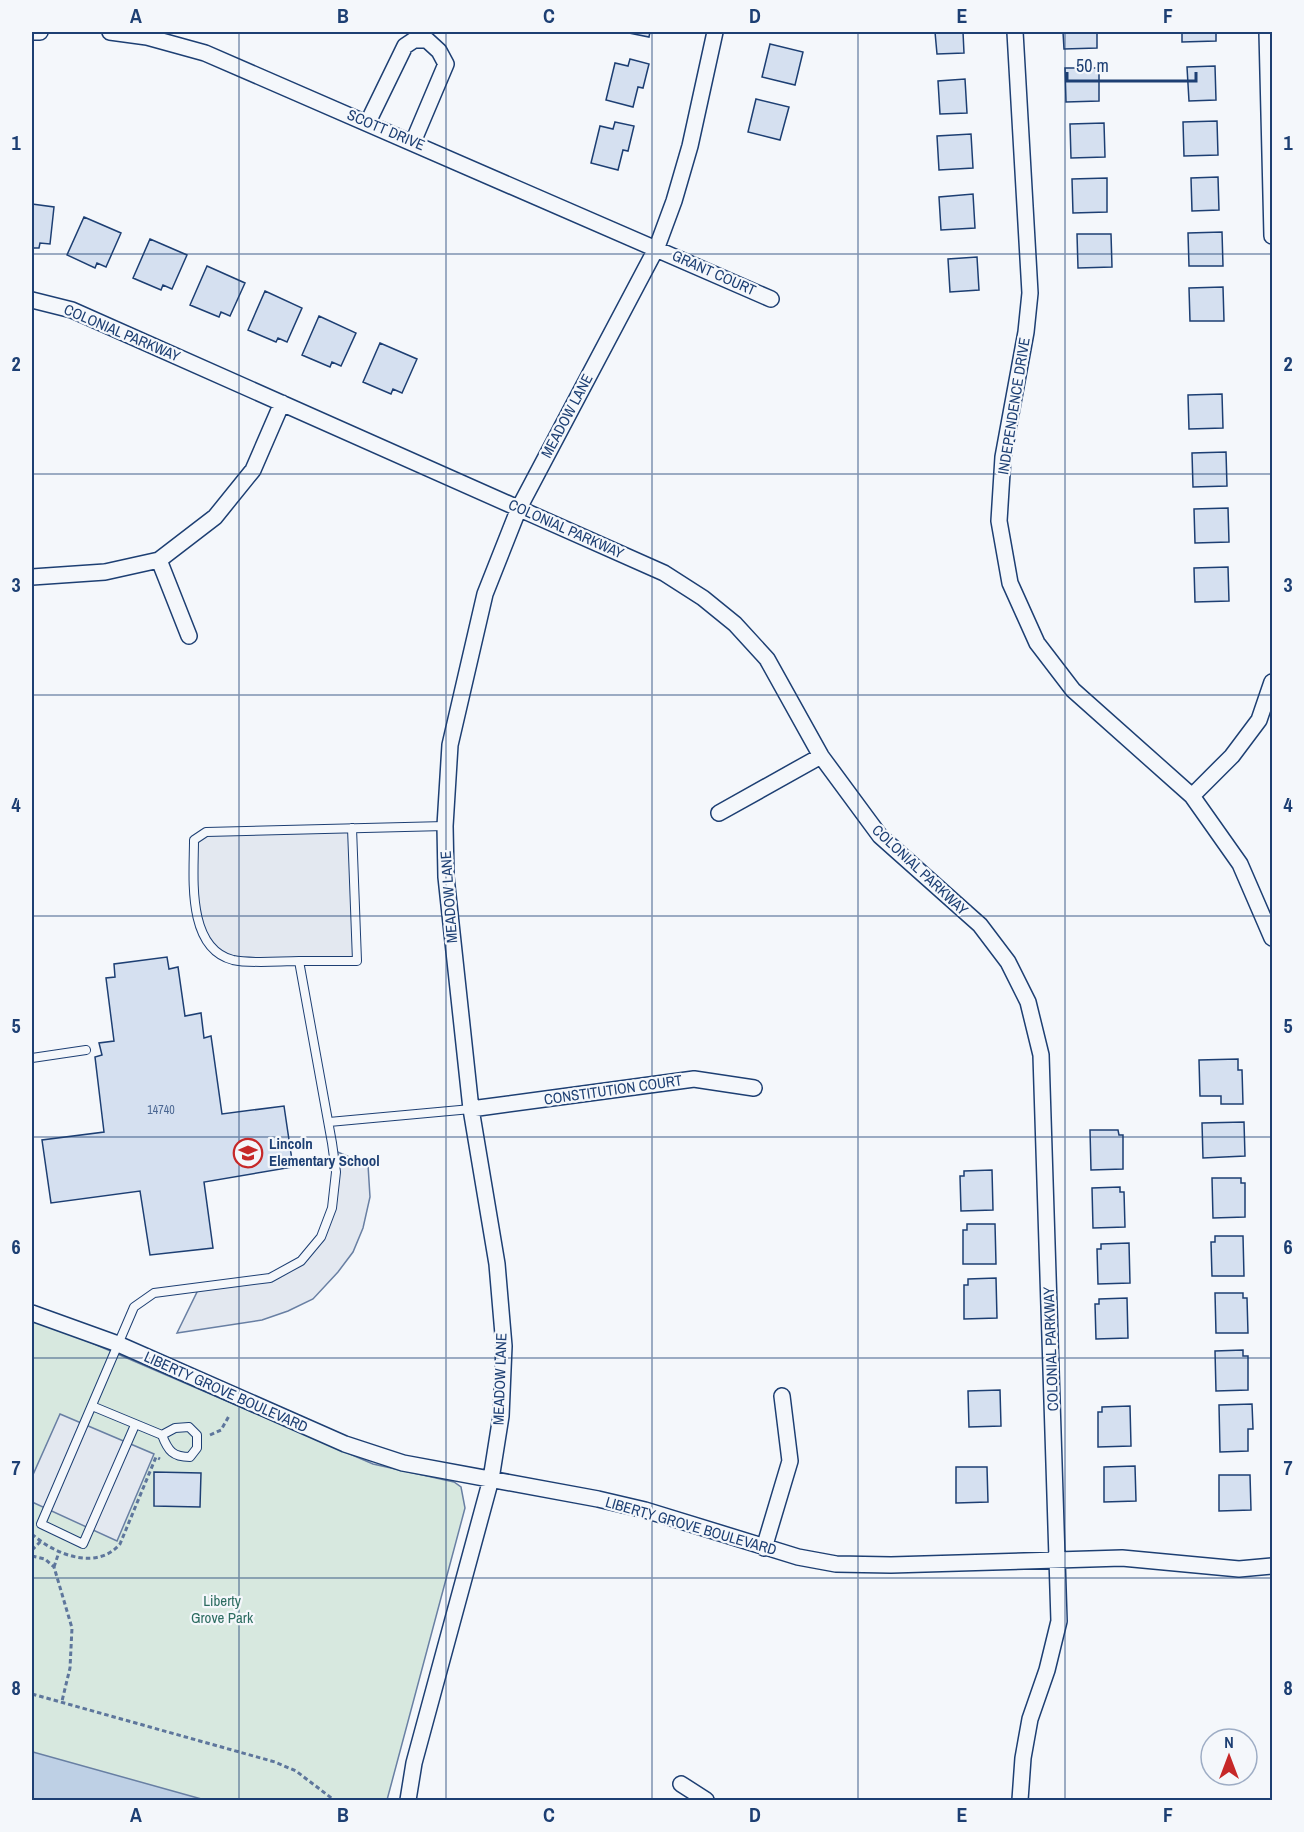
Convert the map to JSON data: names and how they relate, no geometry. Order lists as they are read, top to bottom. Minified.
{"streets":{"street":["SCOTT DRIVE","GRANT COURT","COLONIAL PARKWAY","INDEPENDENCE DRIVE","MEADOW LANE","CONSTITUTION COURT","LIBERTY GROVE BOULEVARD"]},"crossings":[["SCOTT DRIVE","GRANT COURT"],["SCOTT DRIVE","MEADOW LANE"],["GRANT COURT","MEADOW LANE"],["COLONIAL PARKWAY","MEADOW LANE"],["COLONIAL PARKWAY","LIBERTY GROVE BOULEVARD"],["MEADOW LANE","CONSTITUTION COURT"],["MEADOW LANE","LIBERTY GROVE BOULEVARD"]],"parks":["Liberty Grove Park"],"places":{"school or university":["Lincoln Elementary School"]},"house_numbers":["14740"],"scale_bar":"50 m","north":"top","grid":{"columns":["A","B","C","D","E","F"],"rows":["1","2","3","4","5","6","7","8"]}}
